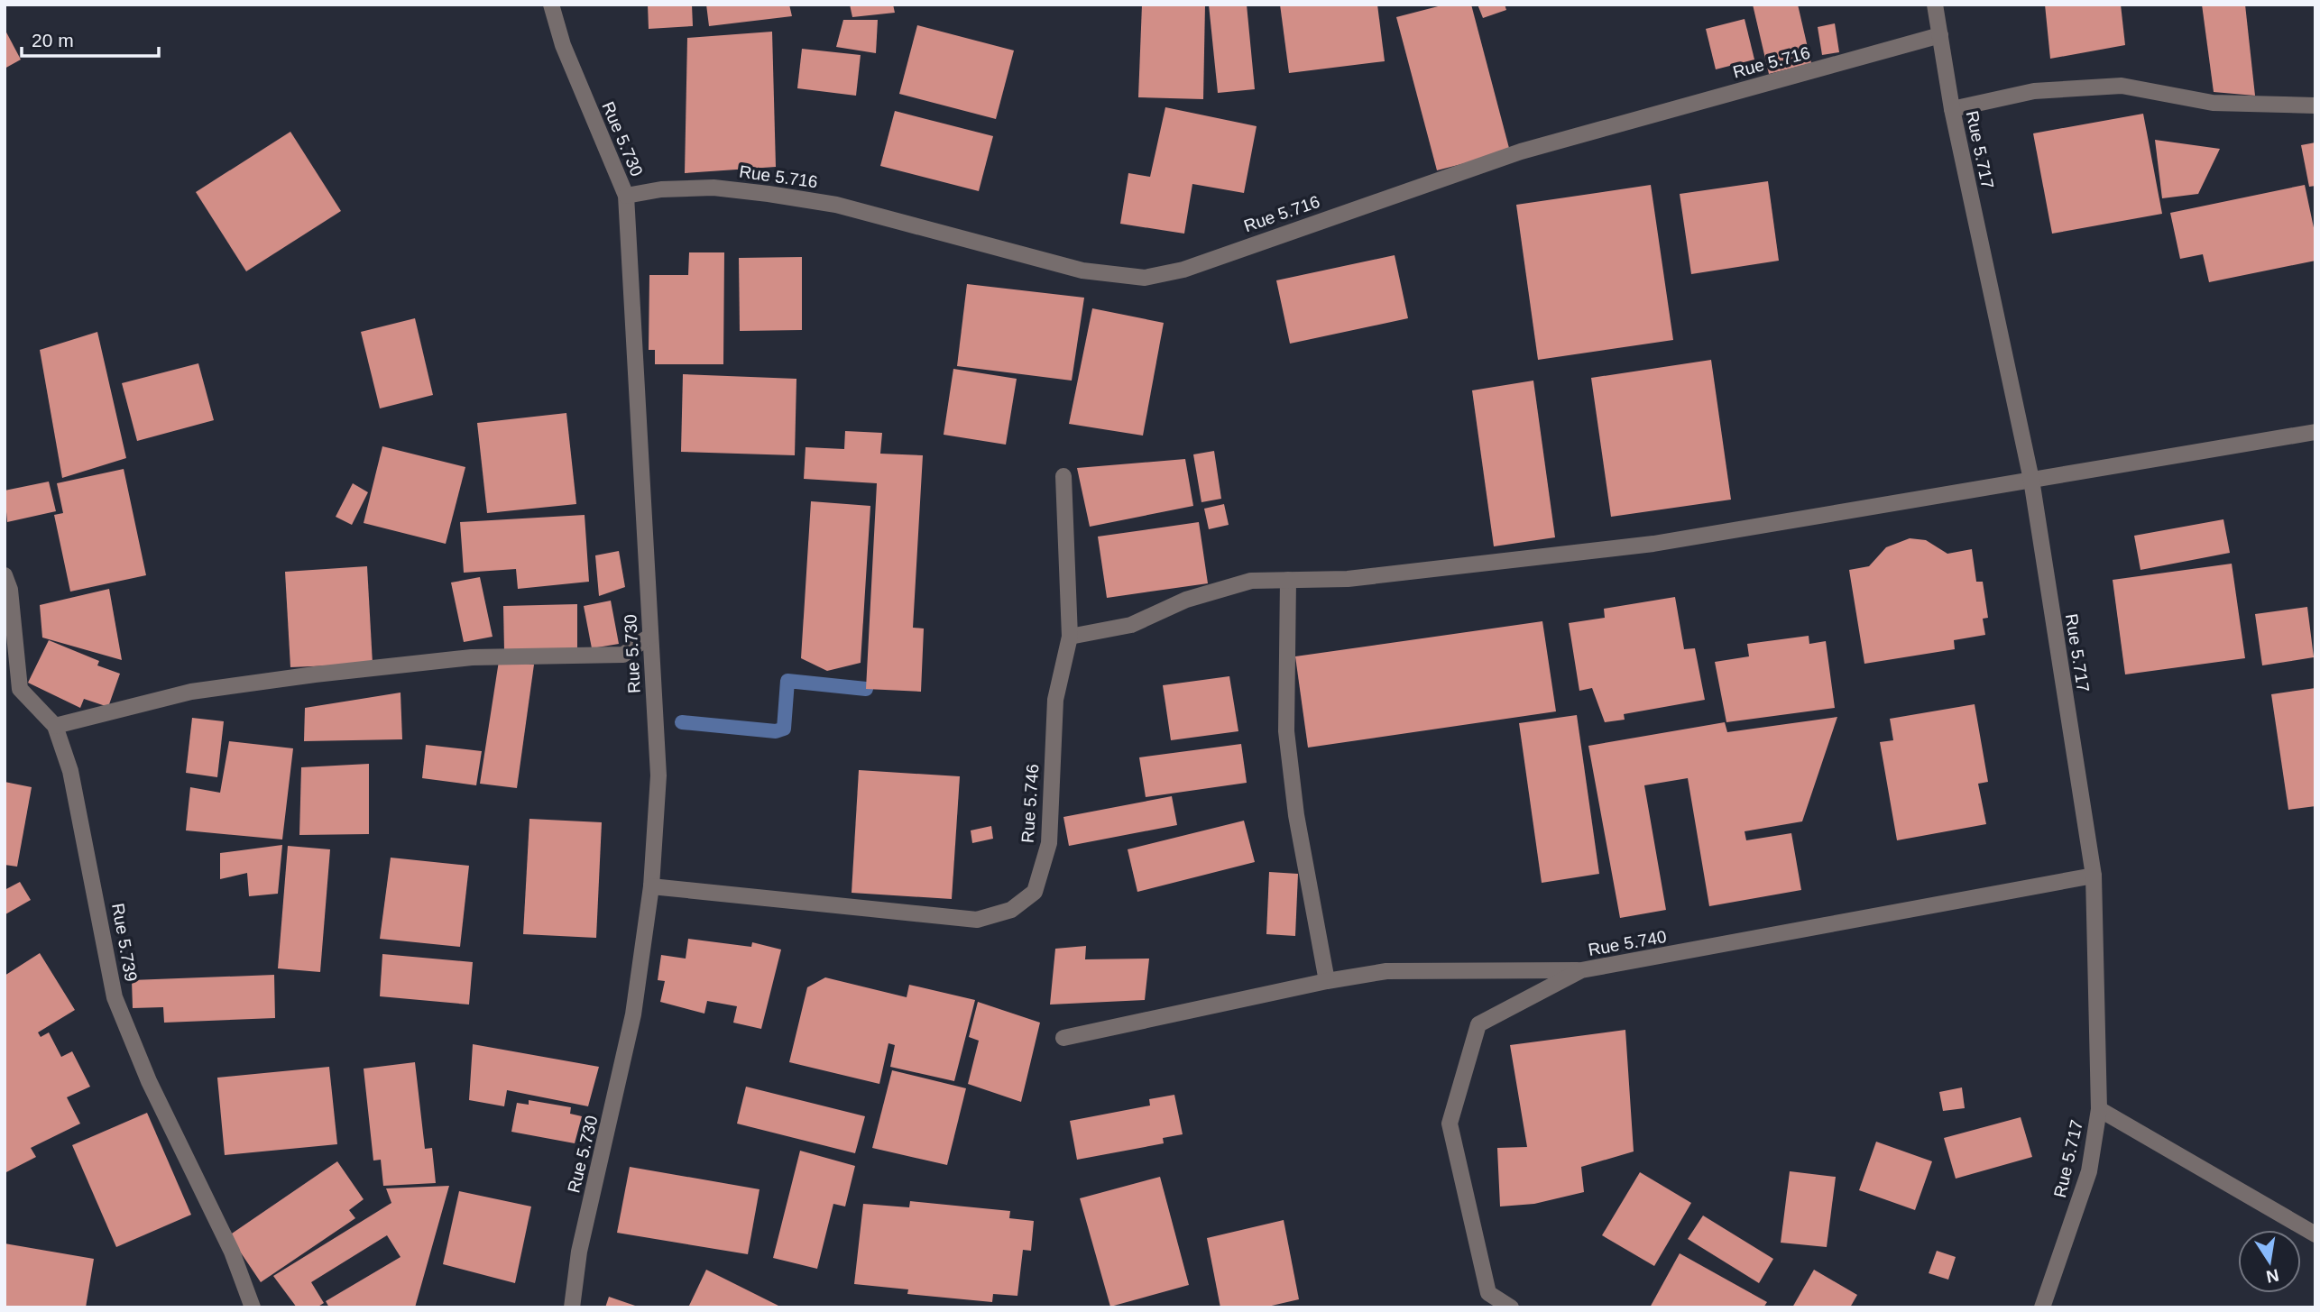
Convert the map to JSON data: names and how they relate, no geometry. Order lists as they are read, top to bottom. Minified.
{"streets":{"street":["Rue 5.716","Rue 5.730","Rue 5.717","Rue 5.746","Rue 5.739","Rue 5.740"]},"crossings":[["Rue 5.716","Rue 5.730"],["Rue 5.716","Rue 5.717"],["Rue 5.730","Rue 5.746"],["Rue 5.717","Rue 5.740"]],"scale_bar":"20 m","north":"bottom"}
